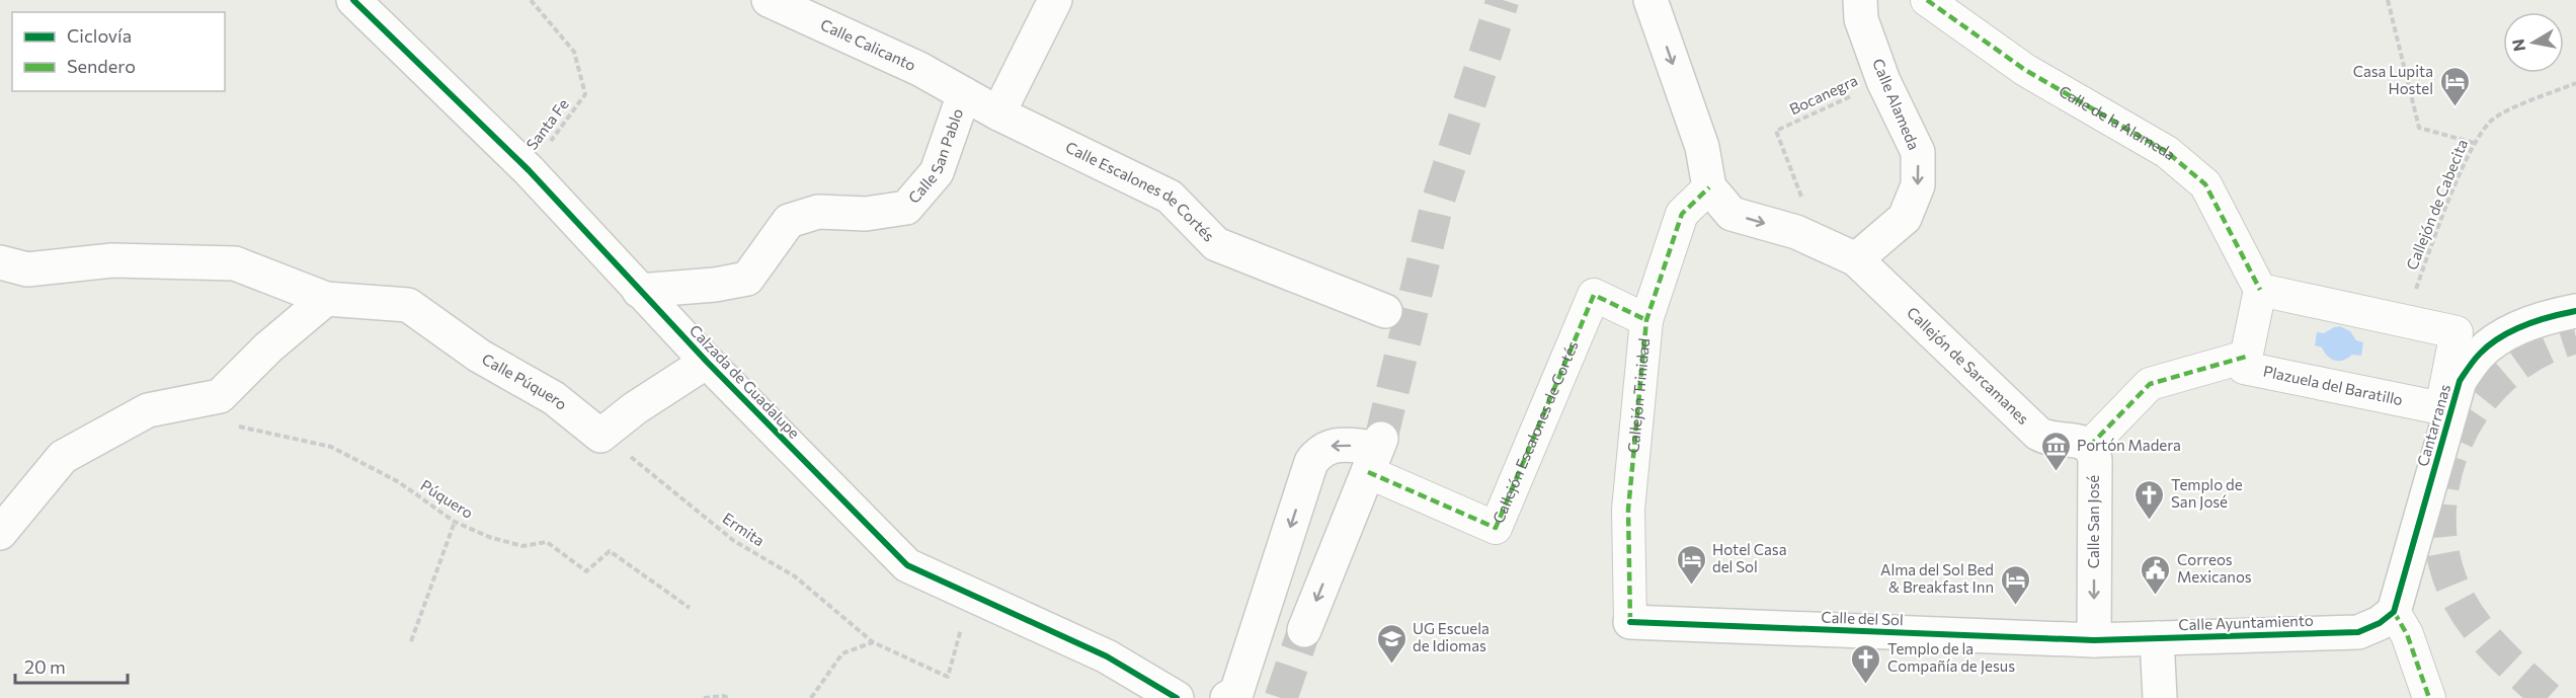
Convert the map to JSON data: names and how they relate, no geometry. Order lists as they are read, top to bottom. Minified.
{"streets":{"street":["Calle Calicanto","Calle Alameda","Calle de la Alameda","Calle San Pablo","Calle Escalones de Cortés","Callejón de Sarcamanes","Calzada de Guadalupe","Calle Púquero","Plazuela del Baratillo","Callejón Trinidad","Cantarranas","Callejón Escalones de Cortés","Calle San José","Calle del Sol","Calle Ayuntamiento"],"path":["Bocanegra","Santa Fe","Callejón de Cabecita","Púquero","Ermita"]},"crossings":[["Calle Calicanto","Calle San Pablo"],["Calle Calicanto","Calle Escalones de Cortés"],["Bocanegra","Calle Alameda"],["Calle Alameda","Callejón de Sarcamanes"],["Santa Fe","Calzada de Guadalupe"],["Calle de la Alameda","Plazuela del Baratillo"],["Calle San Pablo","Calle Escalones de Cortés"],["Calle San Pablo","Calzada de Guadalupe"],["Callejón de Cabecita","Plazuela del Baratillo"],["Callejón de Sarcamanes","Calle San José"],["Calzada de Guadalupe","Ermita"],["Calle Púquero","Ermita"],["Callejón Trinidad","Callejón Escalones de Cortés"],["Callejón Trinidad","Calle del Sol"],["Cantarranas","Calle Ayuntamiento"],["Calle San José","Calle del Sol"],["Calle San José","Calle Ayuntamiento"],["Calle del Sol","Calle Ayuntamiento"]],"one_way":["Calle Alameda","Calle San José"],"places":{"hotel":["Casa Lupita Hostel","Hotel Casa del Sol","Alma del Sol Bed & Breakfast Inn"],"museum":["Portón Madera"],"church":["Templo de San José","Templo de la Compañía de Jesus"],"public building":["Correos Mexicanos"],"school or university":["UG Escuela de Idiomas"]},"legend":["Ciclovía","Sendero"],"scale_bar":"20 m","north":"left"}
